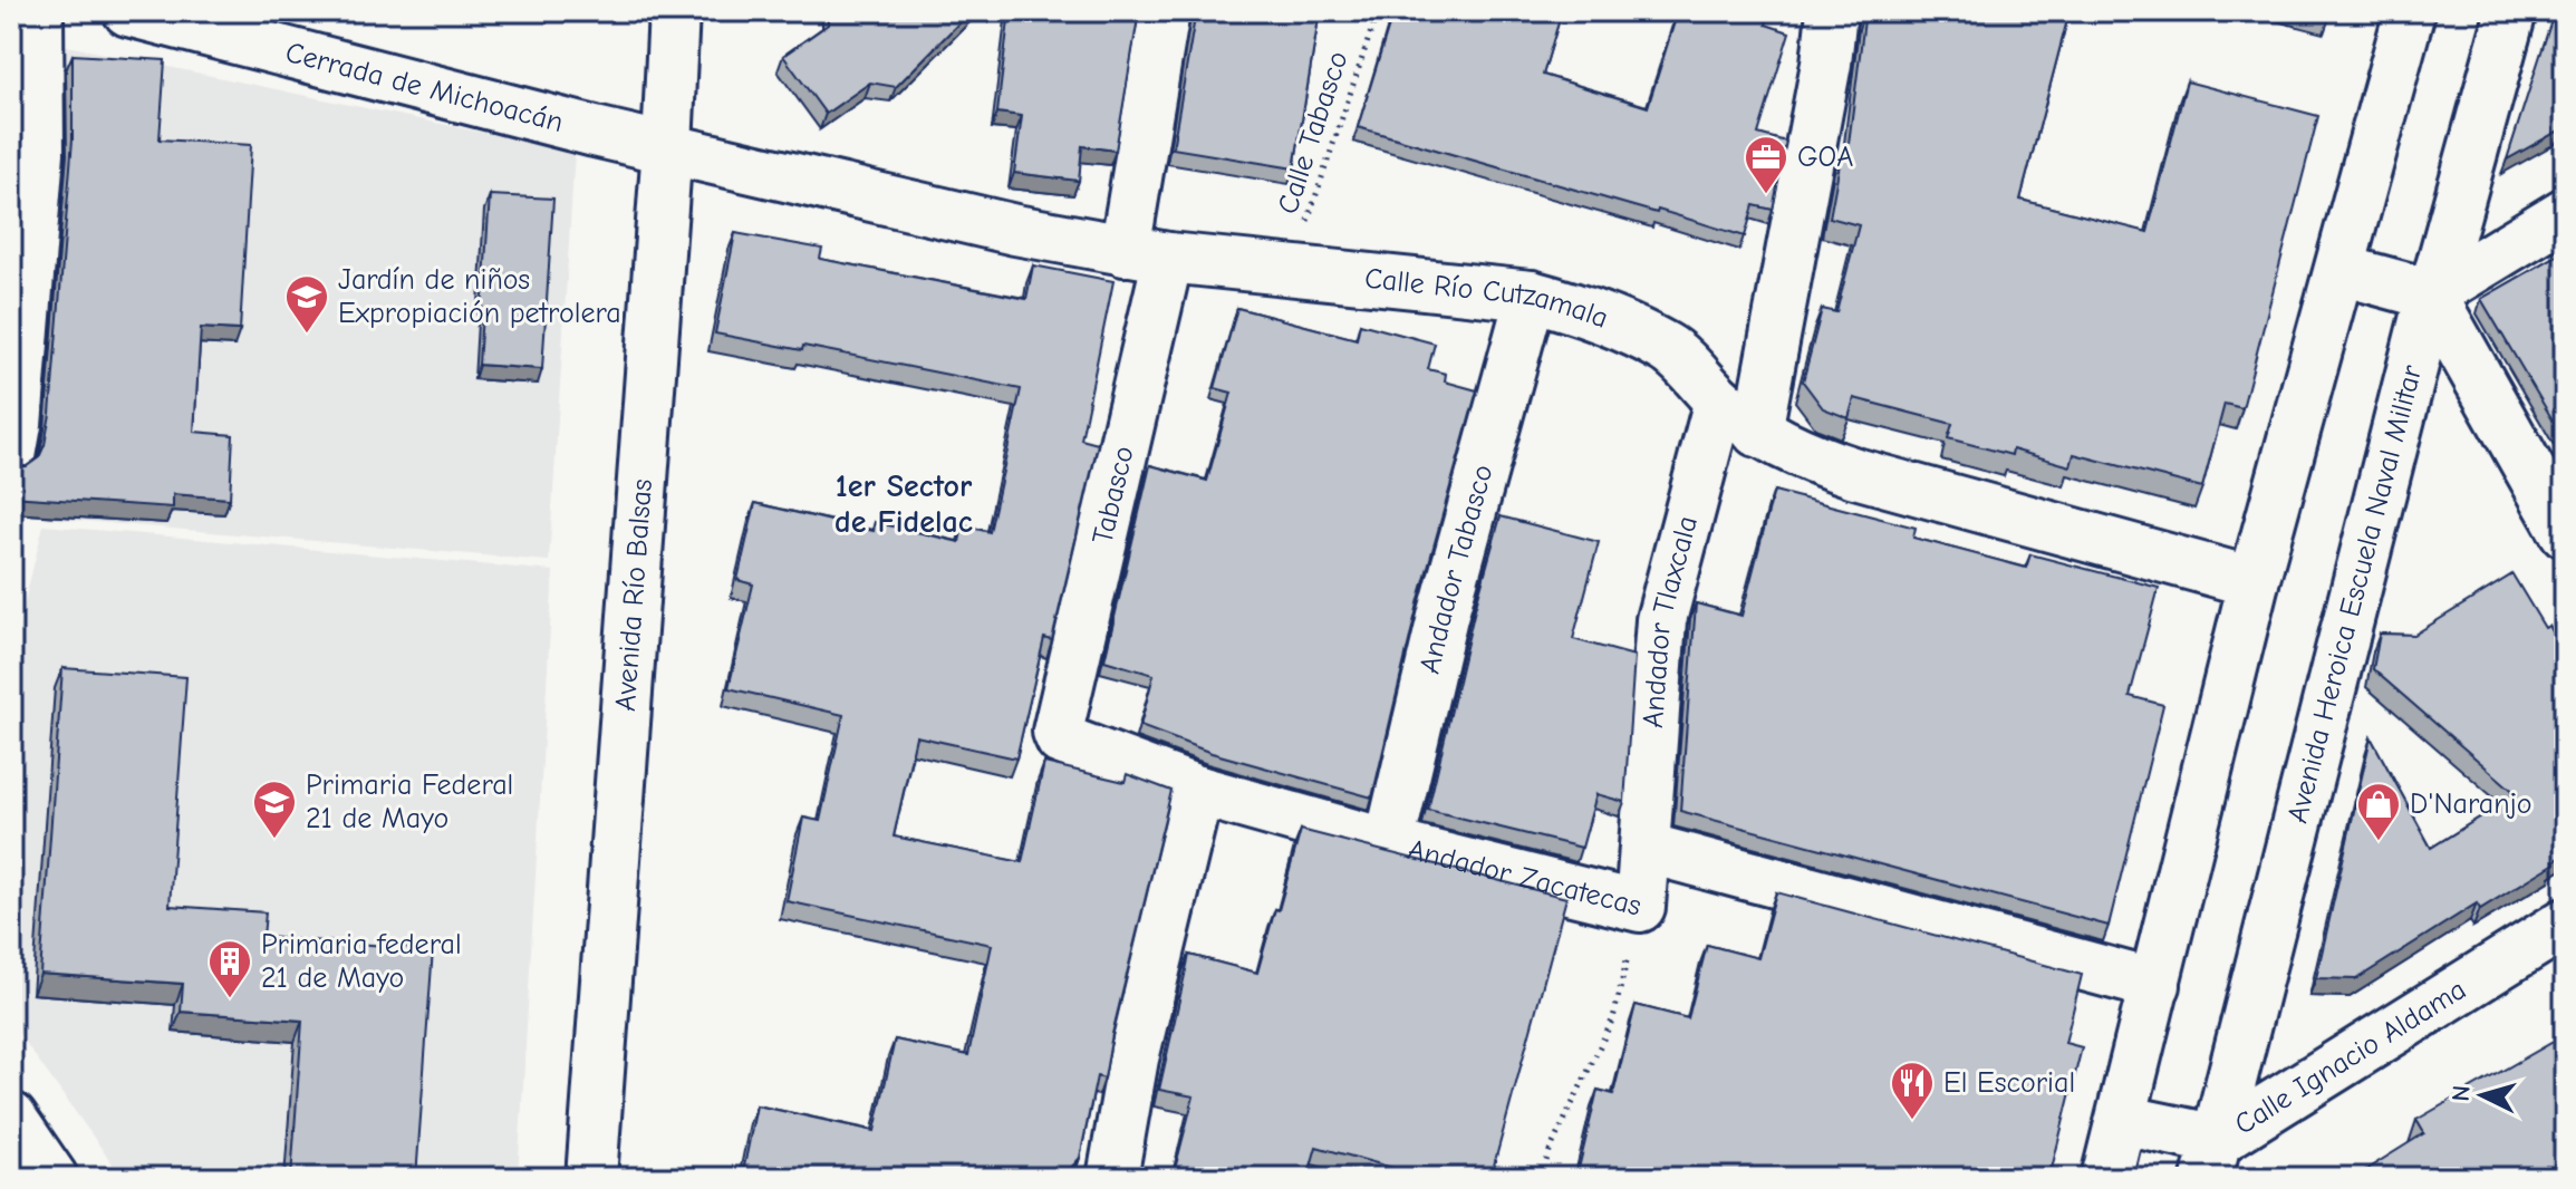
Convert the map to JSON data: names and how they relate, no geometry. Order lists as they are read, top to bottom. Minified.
{"streets":{"street":["Cerrada de Michoacán","Calle Río Cutzamala","Tabasco","Andador Tabasco","Avenida Heroica Escuela Naval Militar","Avenida Río Balsas","Andador Tlaxcala","Andador Zacatecas","Calle Ignacio Aldama"],"path":["Calle Tabasco"]},"crossings":[["Cerrada de Michoacán","Calle Río Cutzamala"],["Cerrada de Michoacán","Avenida Río Balsas"],["Calle Tabasco","Calle Río Cutzamala"],["Calle Río Cutzamala","Tabasco"],["Calle Río Cutzamala","Andador Tabasco"],["Calle Río Cutzamala","Avenida Río Balsas"],["Calle Río Cutzamala","Andador Tlaxcala"],["Tabasco","Andador Zacatecas"],["Andador Tabasco","Andador Zacatecas"],["Avenida Heroica Escuela Naval Militar","Calle Ignacio Aldama"],["Andador Tlaxcala","Andador Zacatecas"]],"districts":["1er Sector de Fidelac"],"places":{"office":["GOA"],"school or university":["Jardín de niños Expropiación petrolera","Primaria Federal 21 de Mayo"],"shop":["D'Naranjo"],"building":["Primaria federal 21 de Mayo"],"restaurant":["El Escorial"]},"north":"left"}
